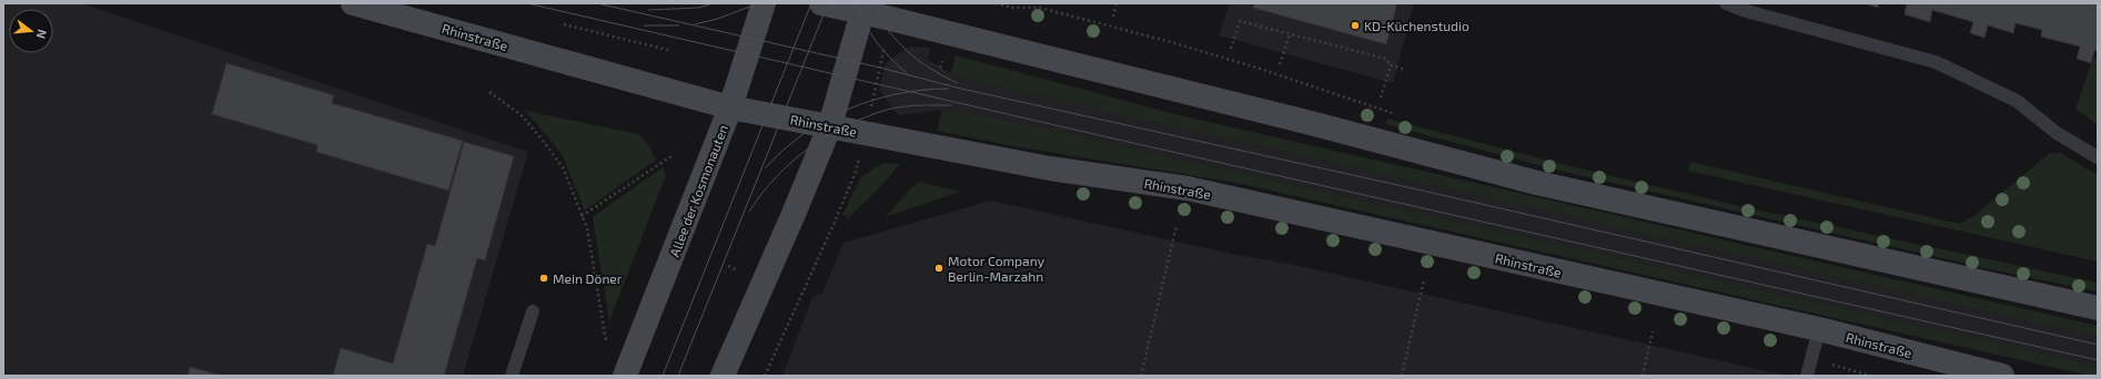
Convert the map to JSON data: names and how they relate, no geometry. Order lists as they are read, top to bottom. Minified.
{"streets":{"main road":["Rhinstraße","Allee der Kosmonauten"]},"crossings":[["Rhinstraße","Allee der Kosmonauten"]],"places":["KD-Küchenstudio","Motor Company Berlin-Marzahn","Mein Döner"],"north":"right"}
